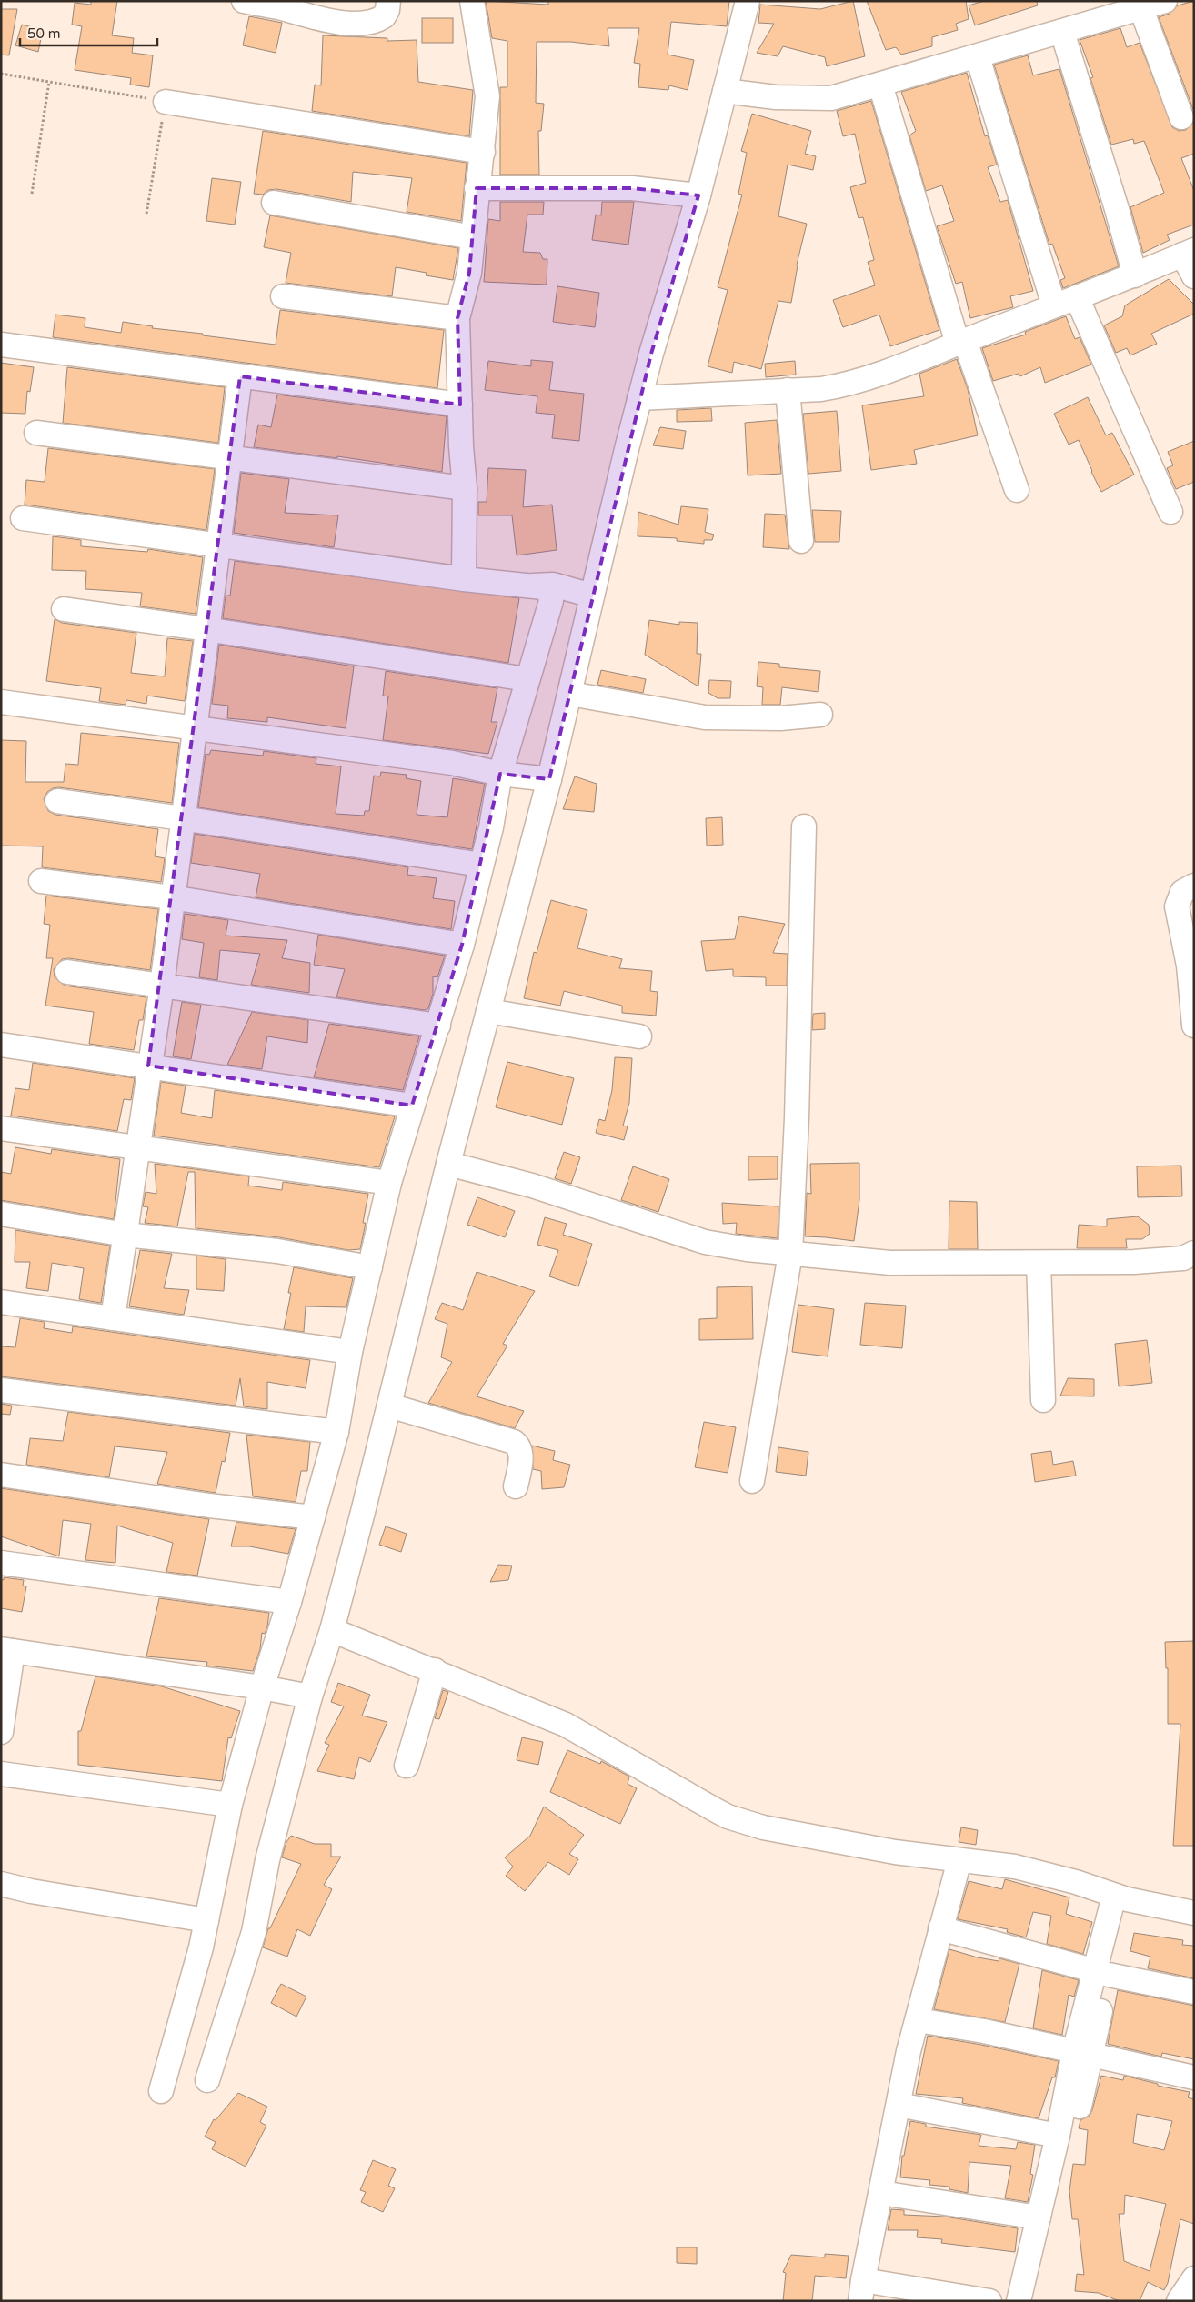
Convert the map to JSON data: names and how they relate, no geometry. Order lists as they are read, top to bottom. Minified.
{"scale_bar":"50 m"}
